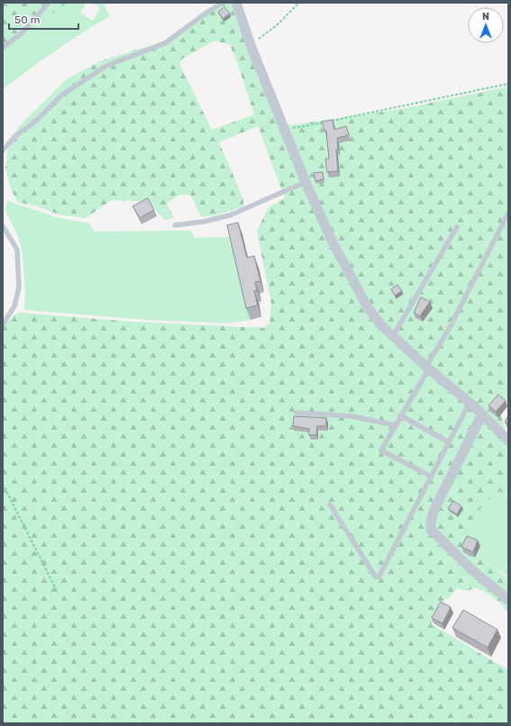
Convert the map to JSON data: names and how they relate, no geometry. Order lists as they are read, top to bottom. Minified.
{"scale_bar":"50 m","north":"top"}
